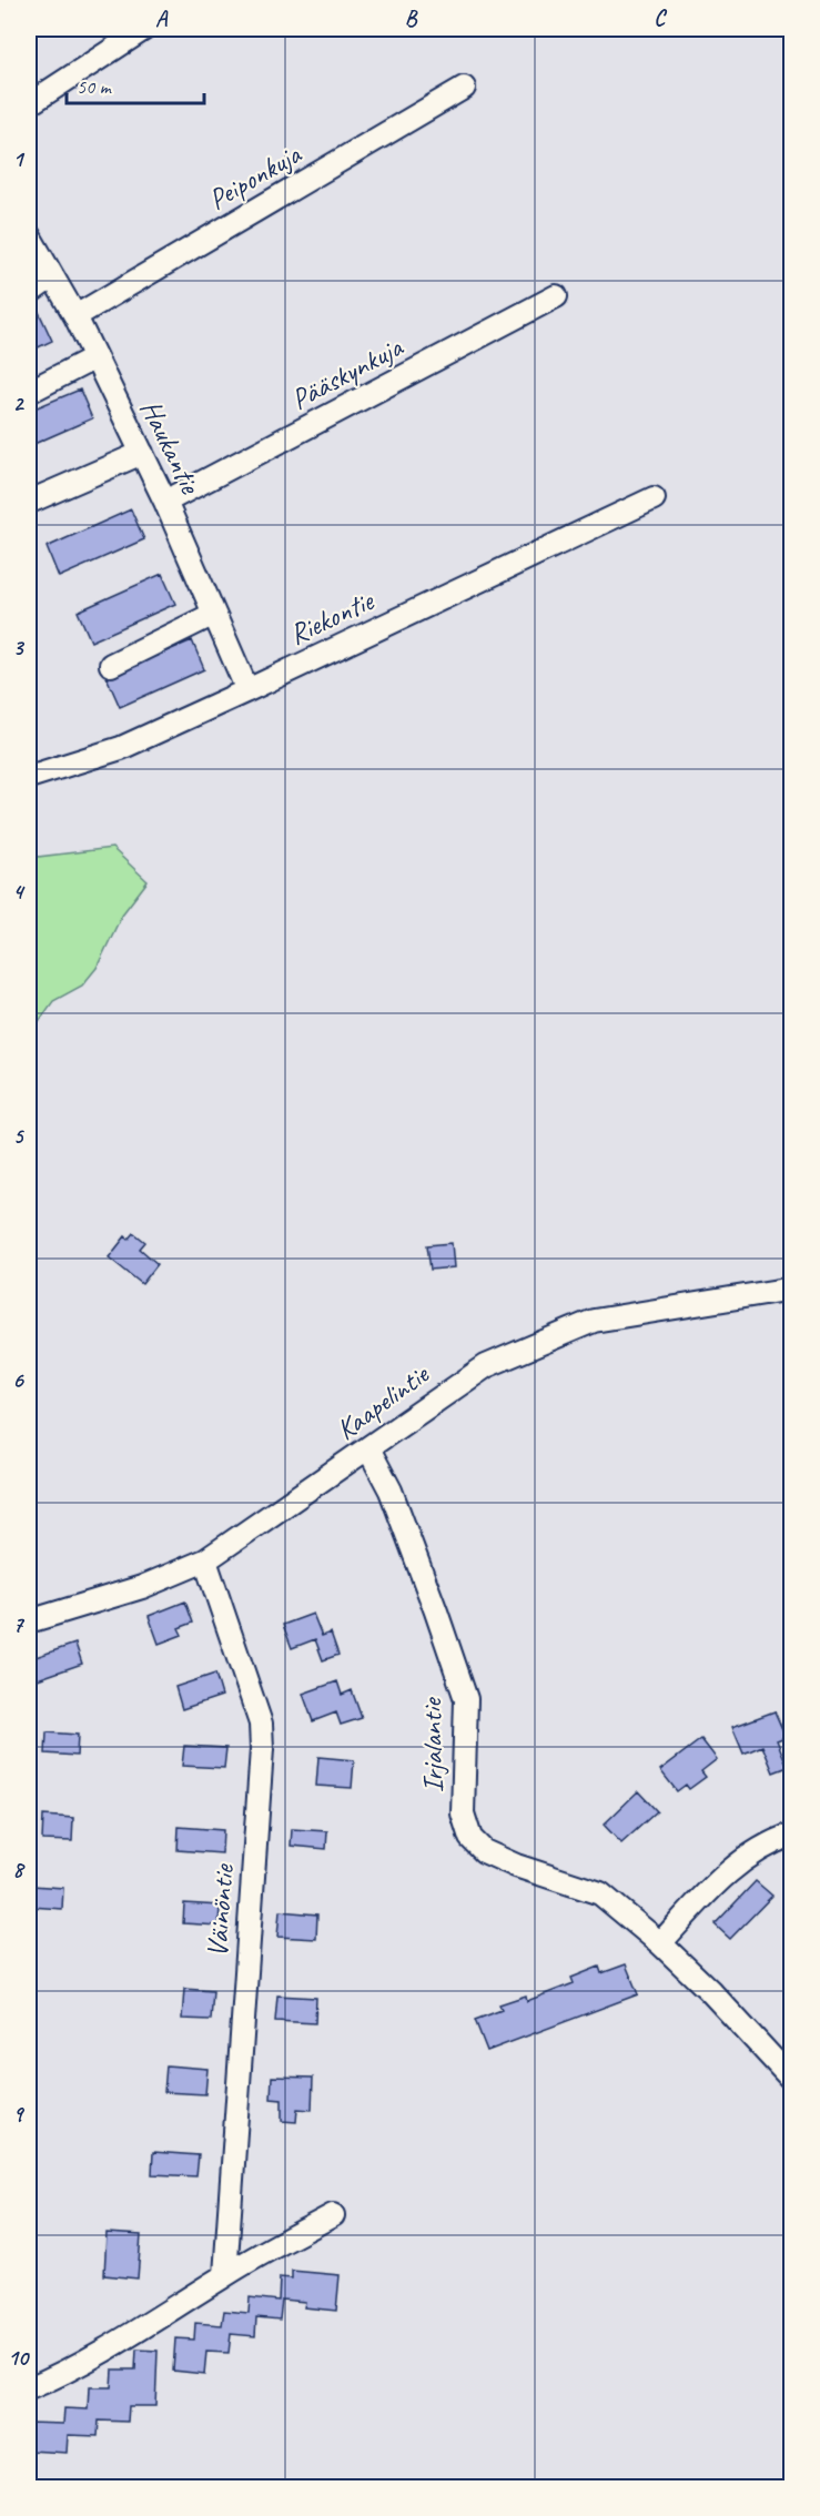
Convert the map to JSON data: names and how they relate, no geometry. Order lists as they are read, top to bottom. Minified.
{"streets":{"street":["Peiponkuja","Pääskynkuja","Haukantie","Riekontie","Kaapelintie","Irjalantie","Väinöntie"]},"crossings":[["Peiponkuja","Haukantie"],["Pääskynkuja","Haukantie"],["Haukantie","Riekontie"],["Kaapelintie","Irjalantie"],["Kaapelintie","Väinöntie"]],"scale_bar":"50 m","grid":{"columns":["A","B","C"],"rows":["1","2","3","4","5","6","7","8","9","10"]}}
